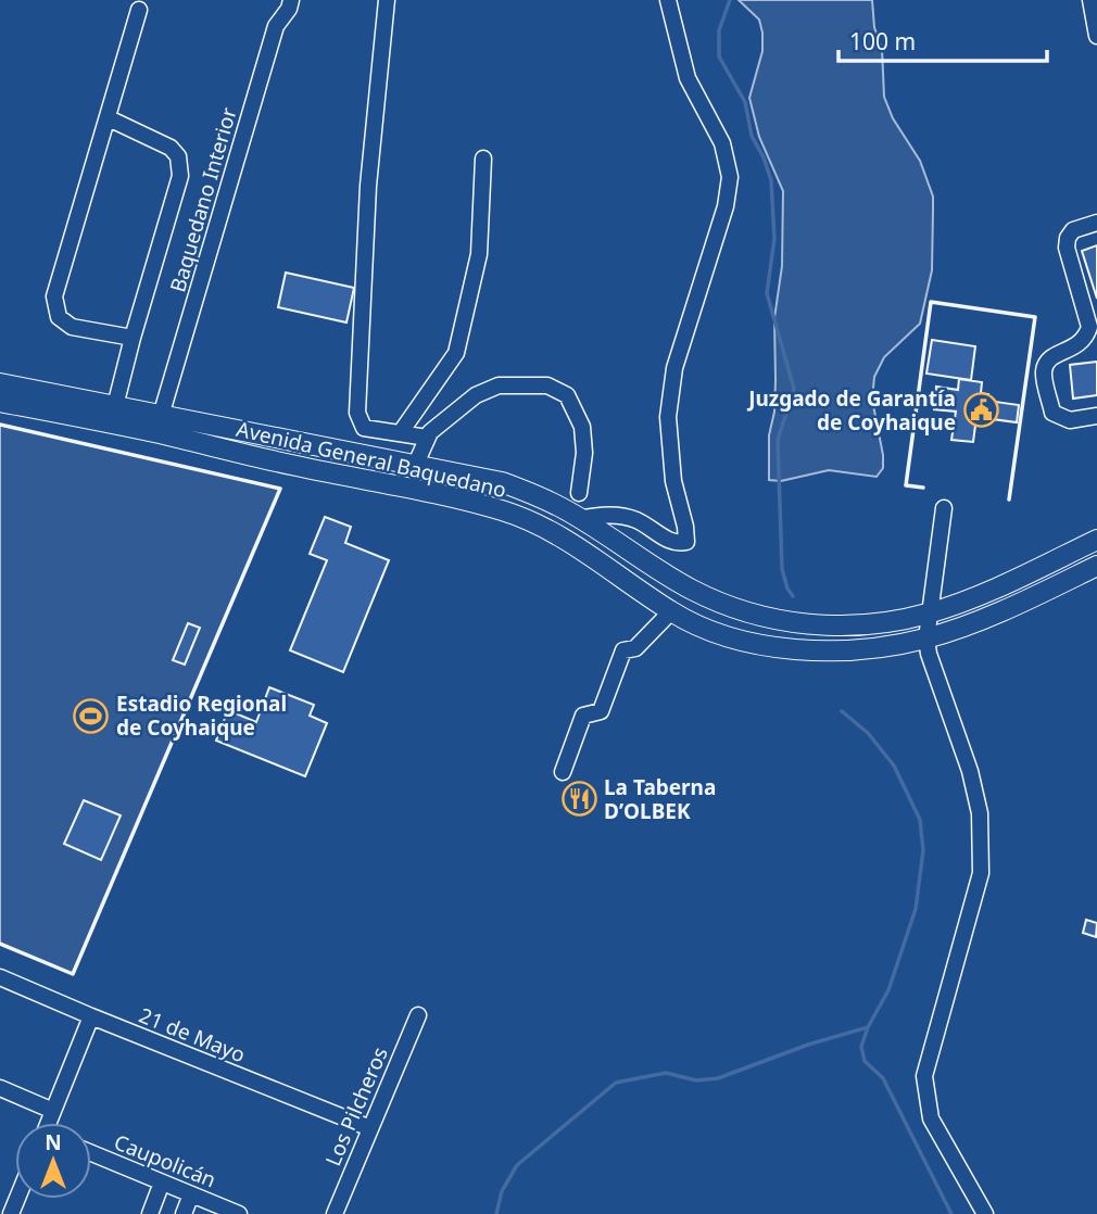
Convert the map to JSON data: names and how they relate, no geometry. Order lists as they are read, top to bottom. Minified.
{"streets":{"main road":["Avenida General Baquedano"],"street":["Baquedano Interior","21 de Mayo","Los Pilcheros","Caupolicán"]},"crossings":[["Baquedano Interior","Avenida General Baquedano"],["21 de Mayo","Los Pilcheros"]],"places":{"public building":["Juzgado de Garantía de Coyhaique"],"sports":["Estadio Regional de Coyhaique"],"restaurant":["La Taberna D’OLBEK"]},"scale_bar":"100 m","north":"top"}
